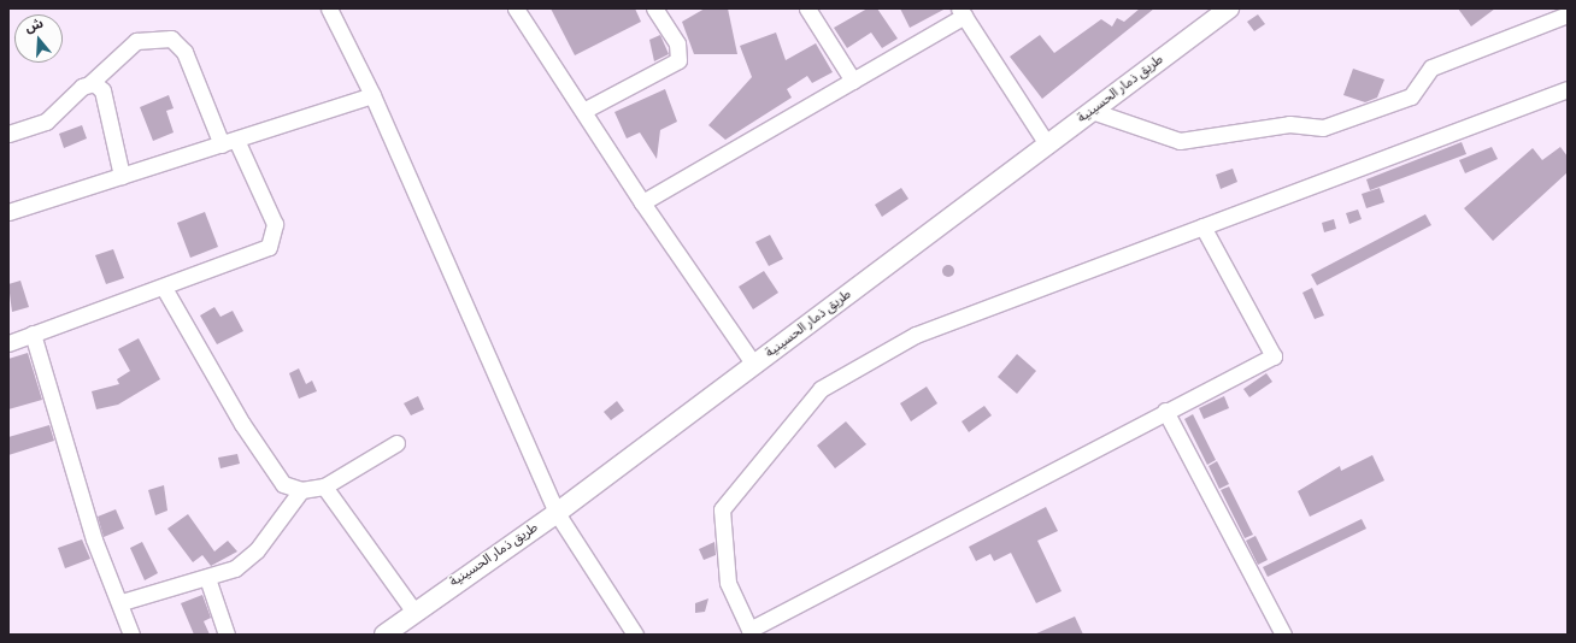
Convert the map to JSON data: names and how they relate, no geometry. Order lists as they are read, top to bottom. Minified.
{"streets":{"main road":["طريق ذمار الحسينية"]},"north":"top"}
